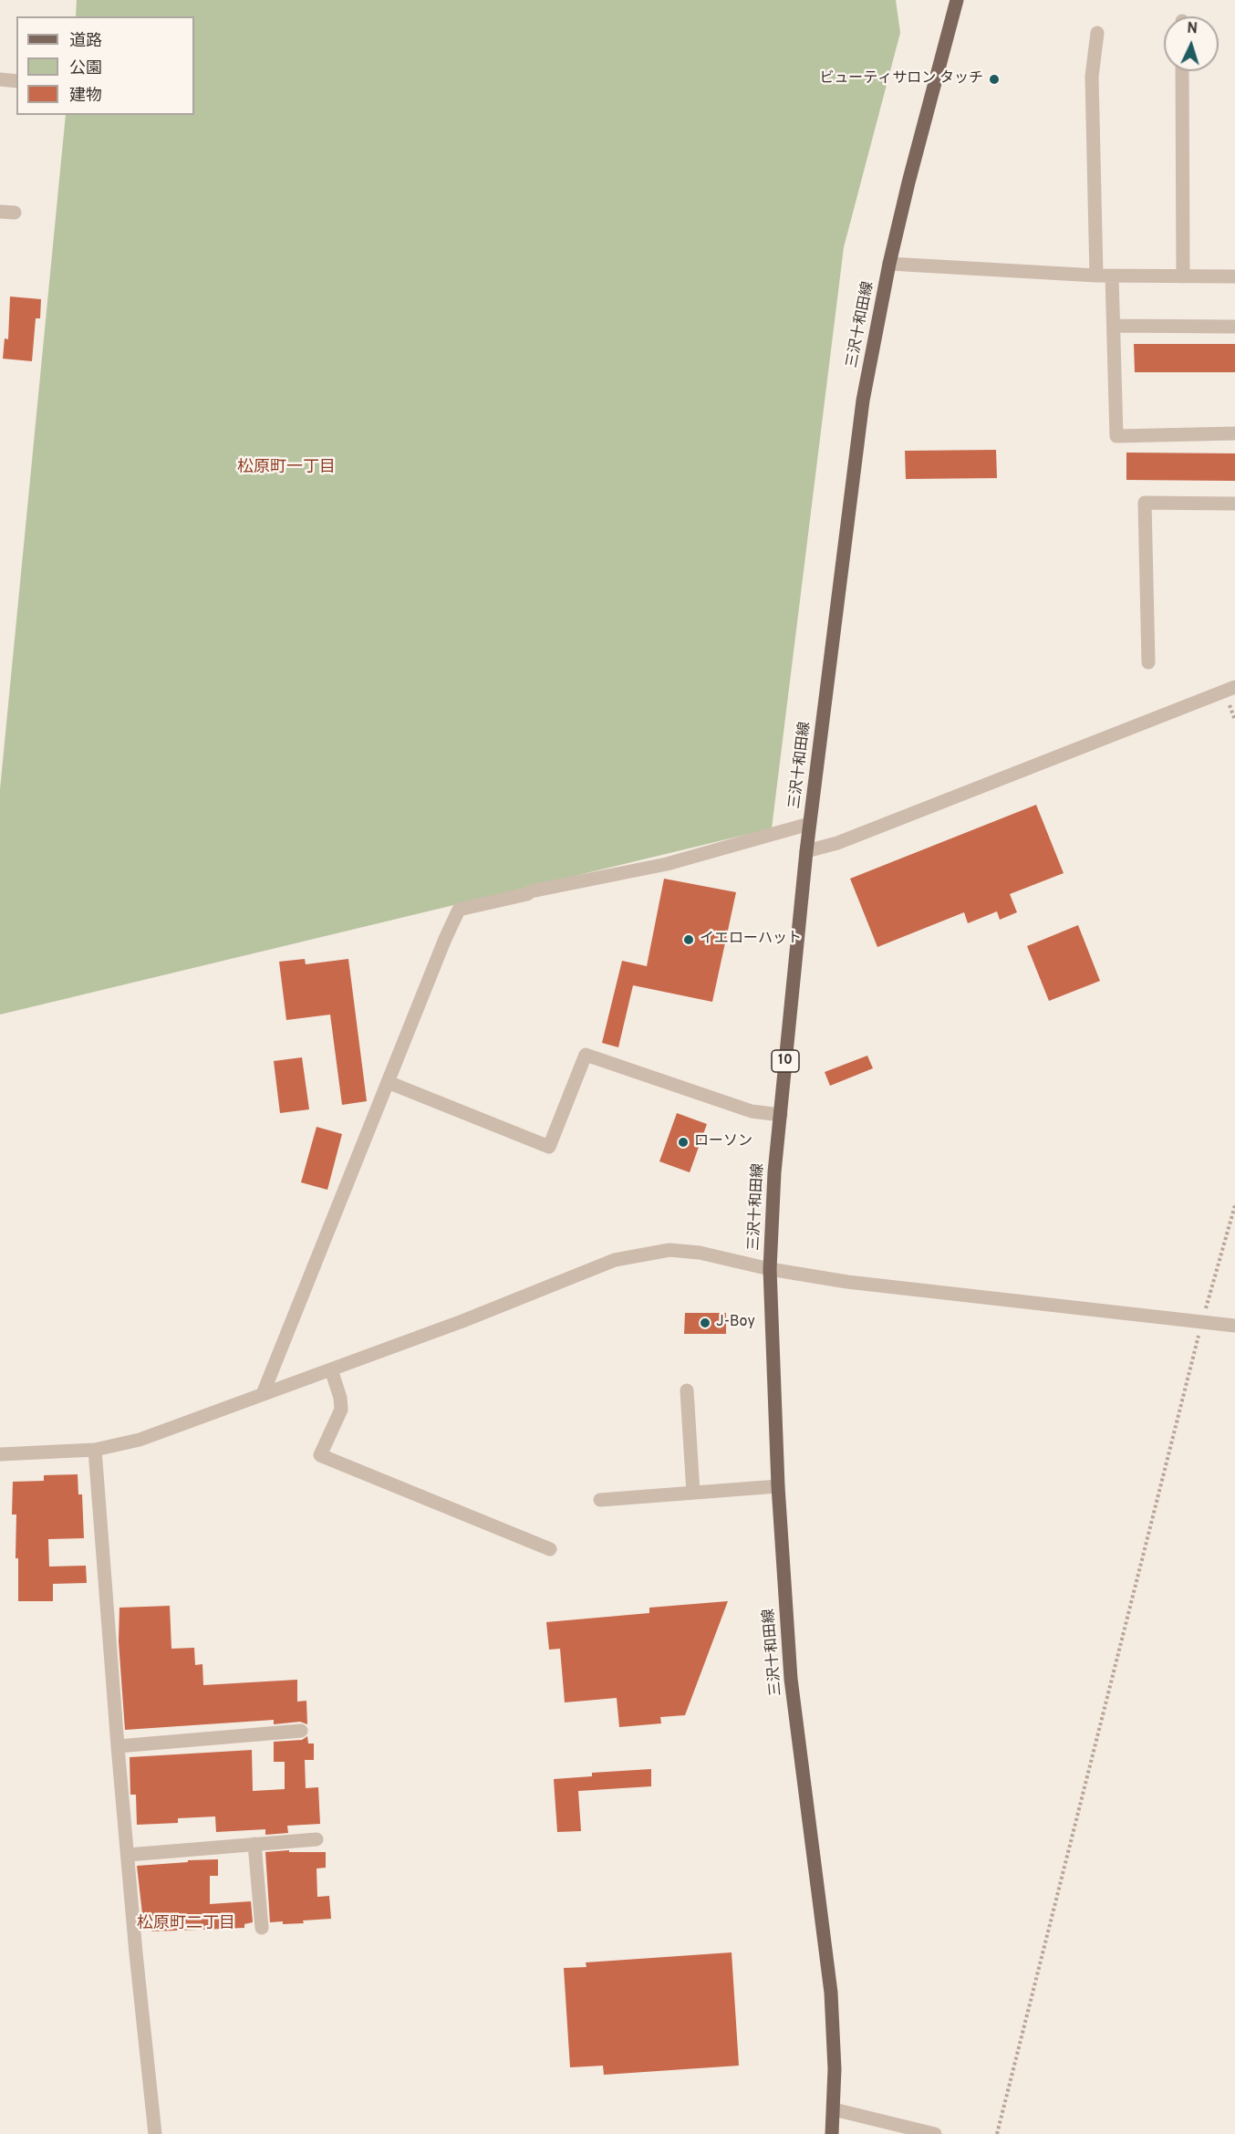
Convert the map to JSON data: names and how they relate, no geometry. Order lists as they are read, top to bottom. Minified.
{"streets":{"main road":["三沢十和田線","10"]},"districts":["松原町一丁目","松原町二丁目"],"places":["ビューティサロン タッチ","イエローハット","ローソン","J-Boy"],"legend":["道路","公園","建物"],"north":"top"}
